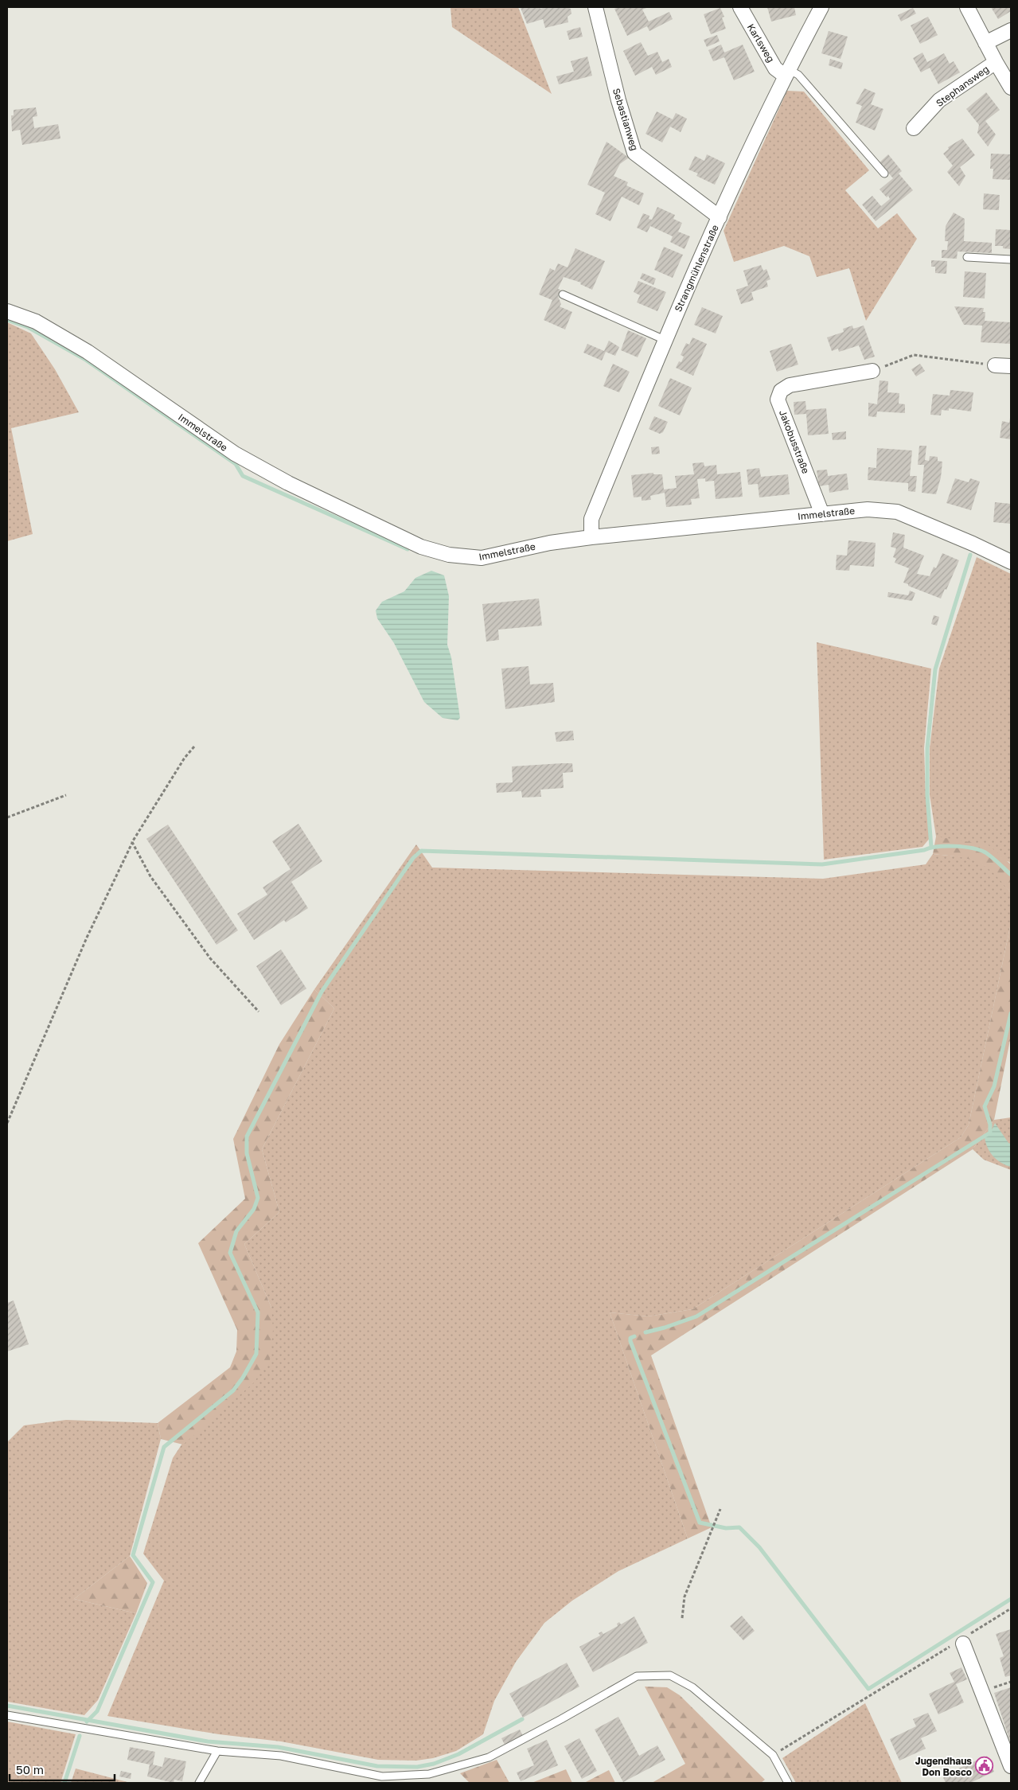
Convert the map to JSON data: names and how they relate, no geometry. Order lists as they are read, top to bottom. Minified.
{"streets":{"street":["Karlsweg","Stephansweg","Sebastianweg","Strangmühlenstraße","Immelstraße","Jakobusstraße"]},"crossings":[["Karlsweg","Strangmühlenstraße"],["Sebastianweg","Strangmühlenstraße"],["Strangmühlenstraße","Immelstraße"],["Immelstraße","Jakobusstraße"]],"places":{"public building":["Jugendhaus Don Bosco"]},"scale_bar":"50 m"}
